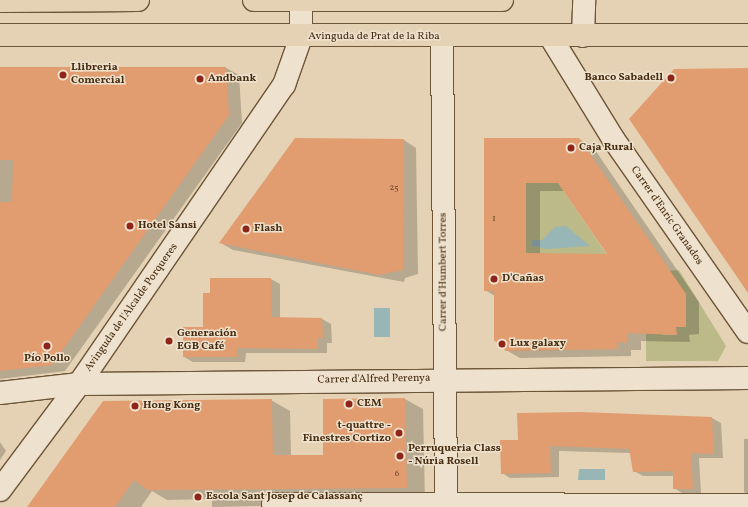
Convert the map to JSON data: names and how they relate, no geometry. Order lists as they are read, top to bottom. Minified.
{"streets":{"main road":["Avinguda de Prat de la Riba"],"street":["Carrer d'Enric Granados","Carrer d'Humbert Torres","Avinguda de l'Alcalde Porqueres","Carrer d'Alfred Perenya"]},"crossings":[["Avinguda de Prat de la Riba","Carrer d'Enric Granados"],["Avinguda de Prat de la Riba","Carrer d'Humbert Torres"],["Avinguda de Prat de la Riba","Avinguda de l'Alcalde Porqueres"],["Carrer d'Humbert Torres","Carrer d'Alfred Perenya"],["Avinguda de l'Alcalde Porqueres","Carrer d'Alfred Perenya"]],"places":["Llibreria Comercial","Banco Sabadell","Andbank","Caja Rural","Hotel Sansi","Flash","D'Cañas","Generación EGB Café","Lux galaxy","Pío Pollo","CEM","Hong Kong","t-quattre - Finestres Cortizo","Perruqueria Class - Núria Rosell","Escola Sant Josep de Calassanç"],"house_numbers":["25","1","6"]}
